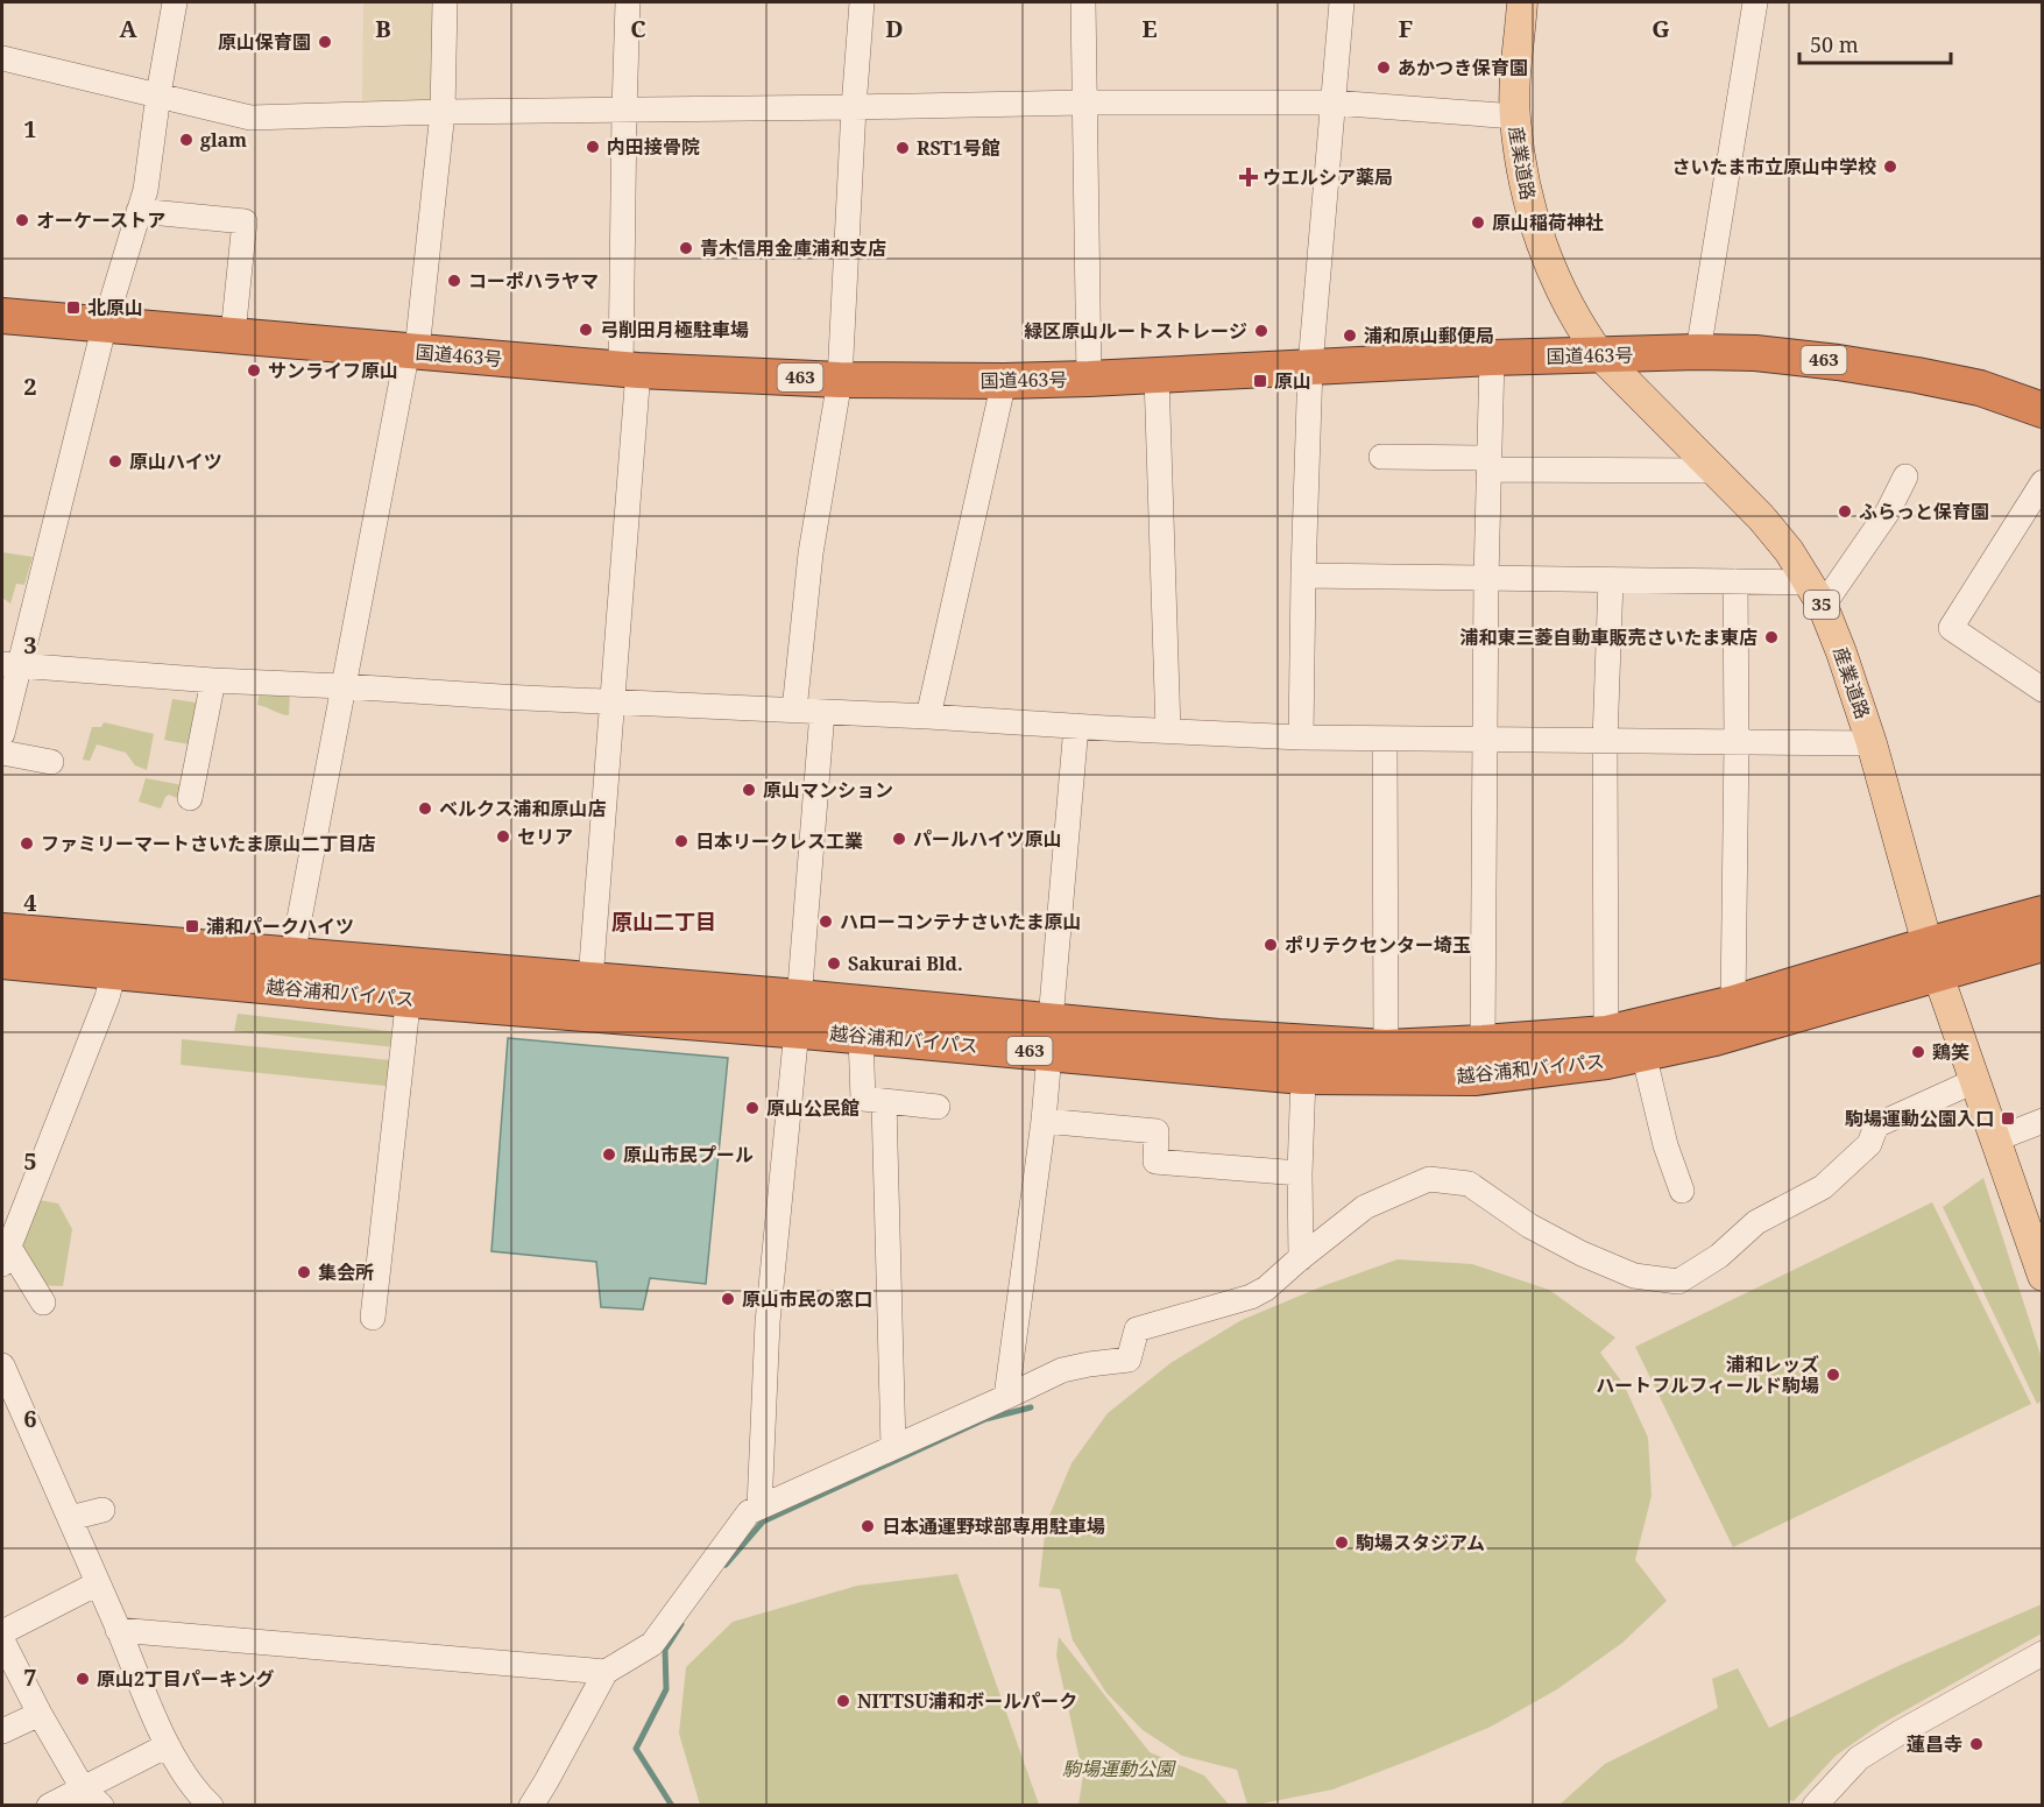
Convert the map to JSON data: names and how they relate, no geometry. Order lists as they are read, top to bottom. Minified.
{"streets":{"highway":["国道463号","463","越谷浦和バイパス"],"main road":["産業道路","35"]},"crossings":[["産業道路","国道463号"],["産業道路","越谷浦和バイパス"]],"districts":["原山二丁目"],"parks":["駒場運動公園"],"places":{"other":["原山保育園","あかつき保育園","glam","内田接骨院","RST1号館","さいたま市立原山中学校","オーケーストア","原山稲荷神社","青木信用金庫浦和支店","コーポハラヤマ","弓削田月極駐車場","緑区原山ルートストレージ","浦和原山郵便局","サンライフ原山","原山ハイツ","ふらっと保育園","浦和東三菱自動車販売さいたま東店","原山マンション","ベルクス浦和原山店","セリア","パールハイツ原山","日本リークレス工業","ファミリーマートさいたま原山二丁目店","ハローコンテナさいたま原山","ポリテクセンター埼玉","Sakurai Bld.","鶏笑","原山公民館","原山市民プール","集会所","原山市民の窓口","浦和レッズ ハートフルフィールド駒場","日本通運野球部専用駐車場","駒場スタジアム","原山2丁目パーキング","NITTSU浦和ボールパーク","蓮昌寺"],"health":["ウエルシア薬局"],"transit":["北原山","原山","浦和パークハイツ","駒場運動公園入口"]},"scale_bar":"50 m","grid":{"columns":["A","B","C","D","E","F","G"],"rows":["1","2","3","4","5","6","7"]}}
